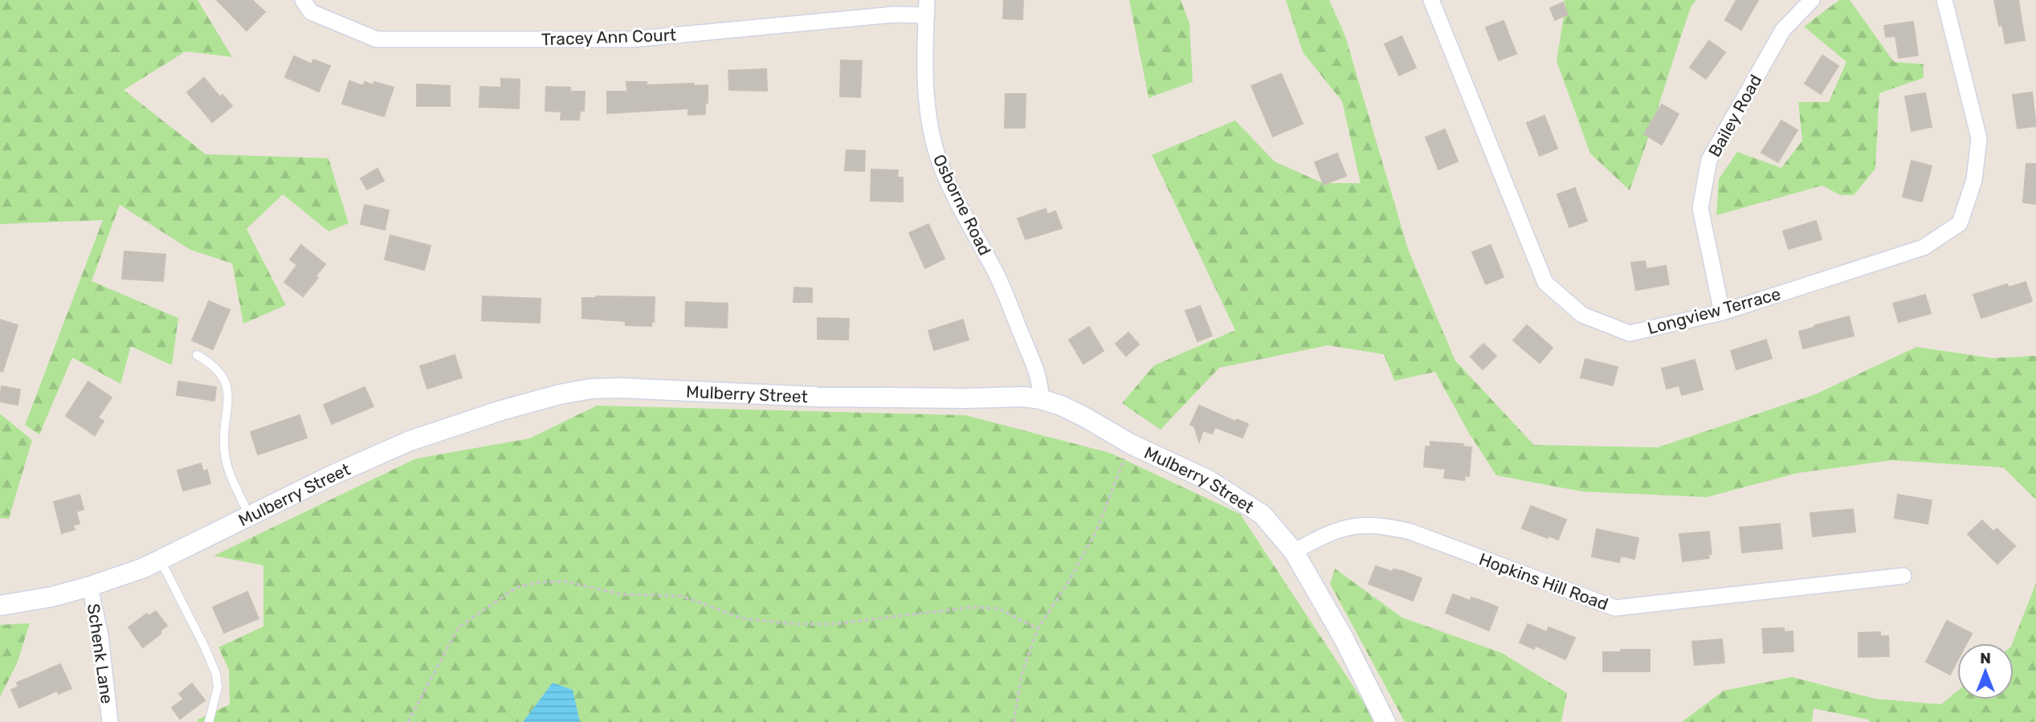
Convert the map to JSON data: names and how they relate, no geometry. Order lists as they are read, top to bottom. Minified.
{"streets":{"street":["Tracey Ann Court","Bailey Road","Osborne Road","Longview Terrace","Mulberry Street","Hopkins Hill Road","Schenk Lane"]},"crossings":[["Tracey Ann Court","Osborne Road"],["Bailey Road","Longview Terrace"],["Osborne Road","Mulberry Street"],["Mulberry Street","Hopkins Hill Road"],["Mulberry Street","Schenk Lane"]],"north":"top"}
